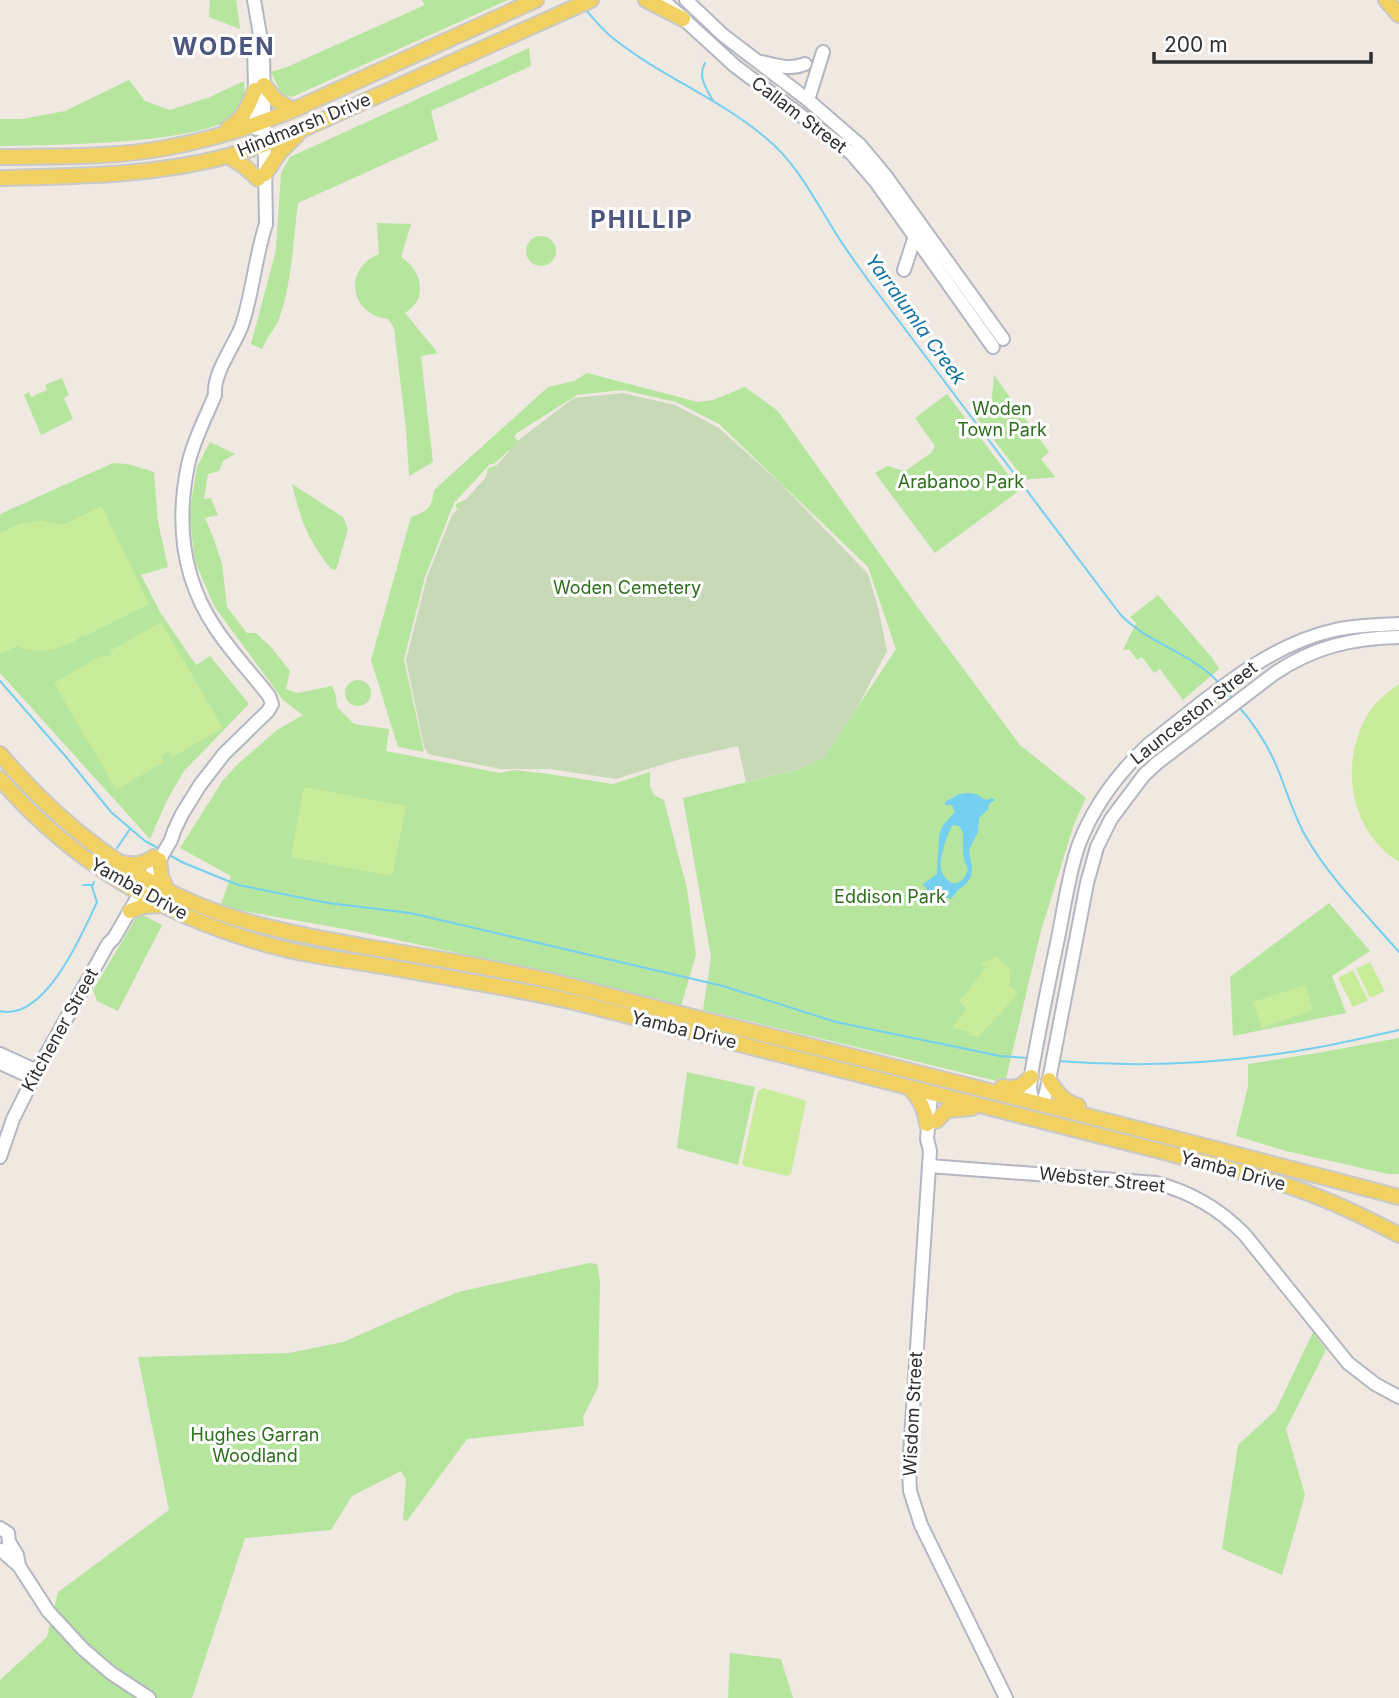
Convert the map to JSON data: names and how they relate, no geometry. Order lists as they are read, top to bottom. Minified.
{"streets":{"main road":["Hindmarsh Drive","Yamba Drive"],"street":["Callam Street","Launceston Street","Kitchener Street","Webster Street","Wisdom Street"]},"crossings":[["Launceston Street","Yamba Drive"],["Yamba Drive","Kitchener Street"],["Yamba Drive","Wisdom Street"],["Webster Street","Wisdom Street"]],"districts":["WODEN","PHILLIP"],"water":["Yarralumla Creek"],"parks":["Woden Town Park","Arabanoo Park","Woden Cemetery","Eddison Park","Hughes Garran Woodland"],"scale_bar":"200 m"}
